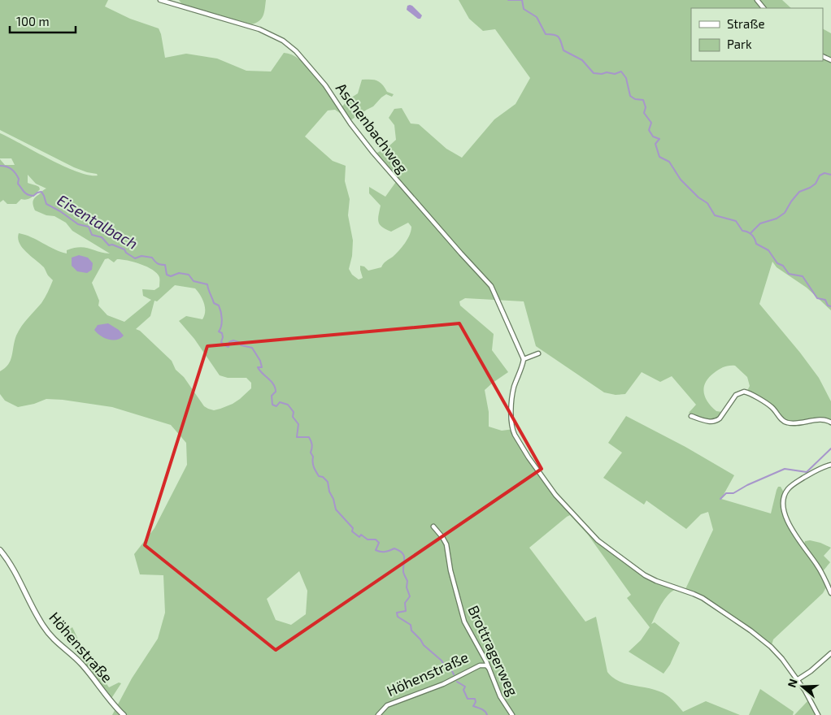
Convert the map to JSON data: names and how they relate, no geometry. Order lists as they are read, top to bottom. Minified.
{"streets":{"street":["Aschenbachweg","Höhenstraße","Brottragerweg"]},"crossings":[["Höhenstraße","Brottragerweg"]],"water":["Eisentalbach"],"legend":["Straße","Park"],"scale_bar":"100 m","north":"left"}
